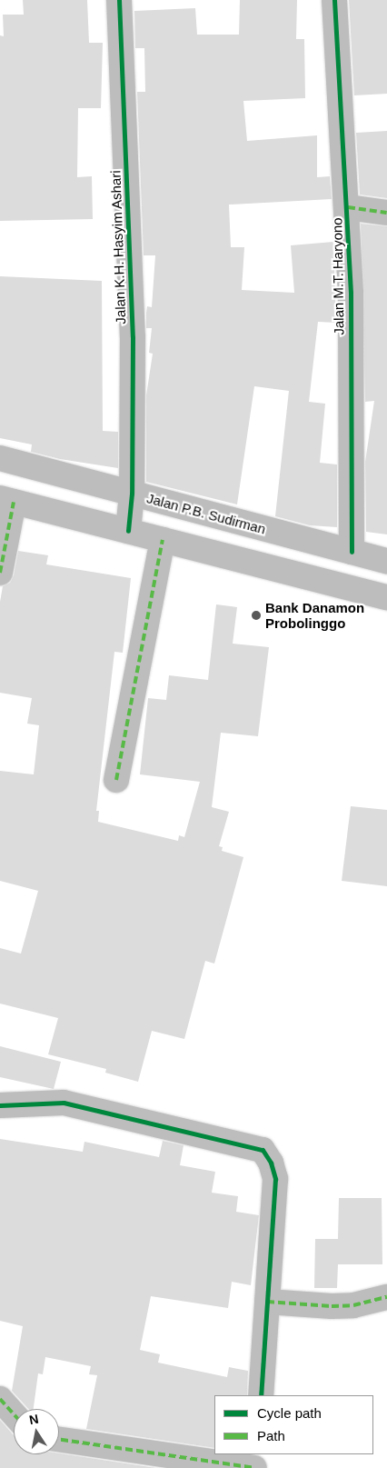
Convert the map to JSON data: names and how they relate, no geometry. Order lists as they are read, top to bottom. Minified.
{"streets":{"street":["Jalan K.H. Hasyim Ashari","Jalan M.T. Haryono","Jalan P.B. Sudirman"]},"crossings":[["Jalan K.H. Hasyim Ashari","Jalan P.B. Sudirman"],["Jalan M.T. Haryono","Jalan P.B. Sudirman"]],"places":["Bank Danamon Probolinggo"],"legend":["Cycle path","Path"],"north":"top"}
